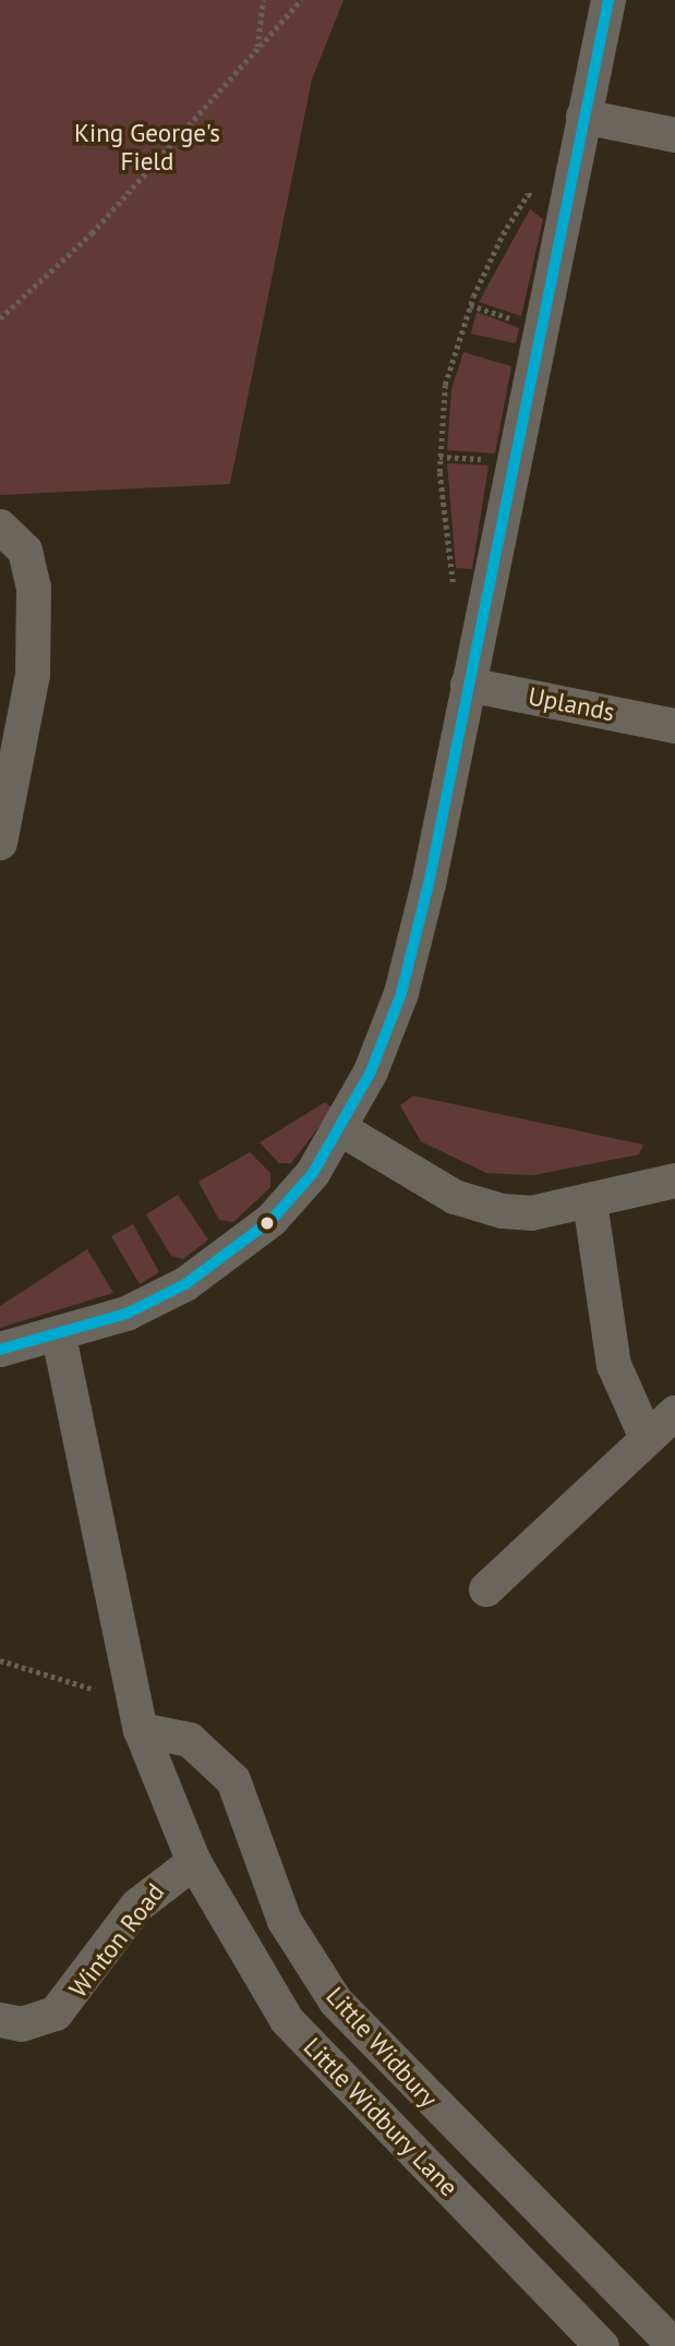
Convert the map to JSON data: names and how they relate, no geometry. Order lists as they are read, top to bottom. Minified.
{"streets":{"street":["Uplands","Winton Road","Little Widbury","Little Widbury Lane"]},"crossings":[["Winton Road","Little Widbury Lane"]],"parks":["King George's Field"]}
